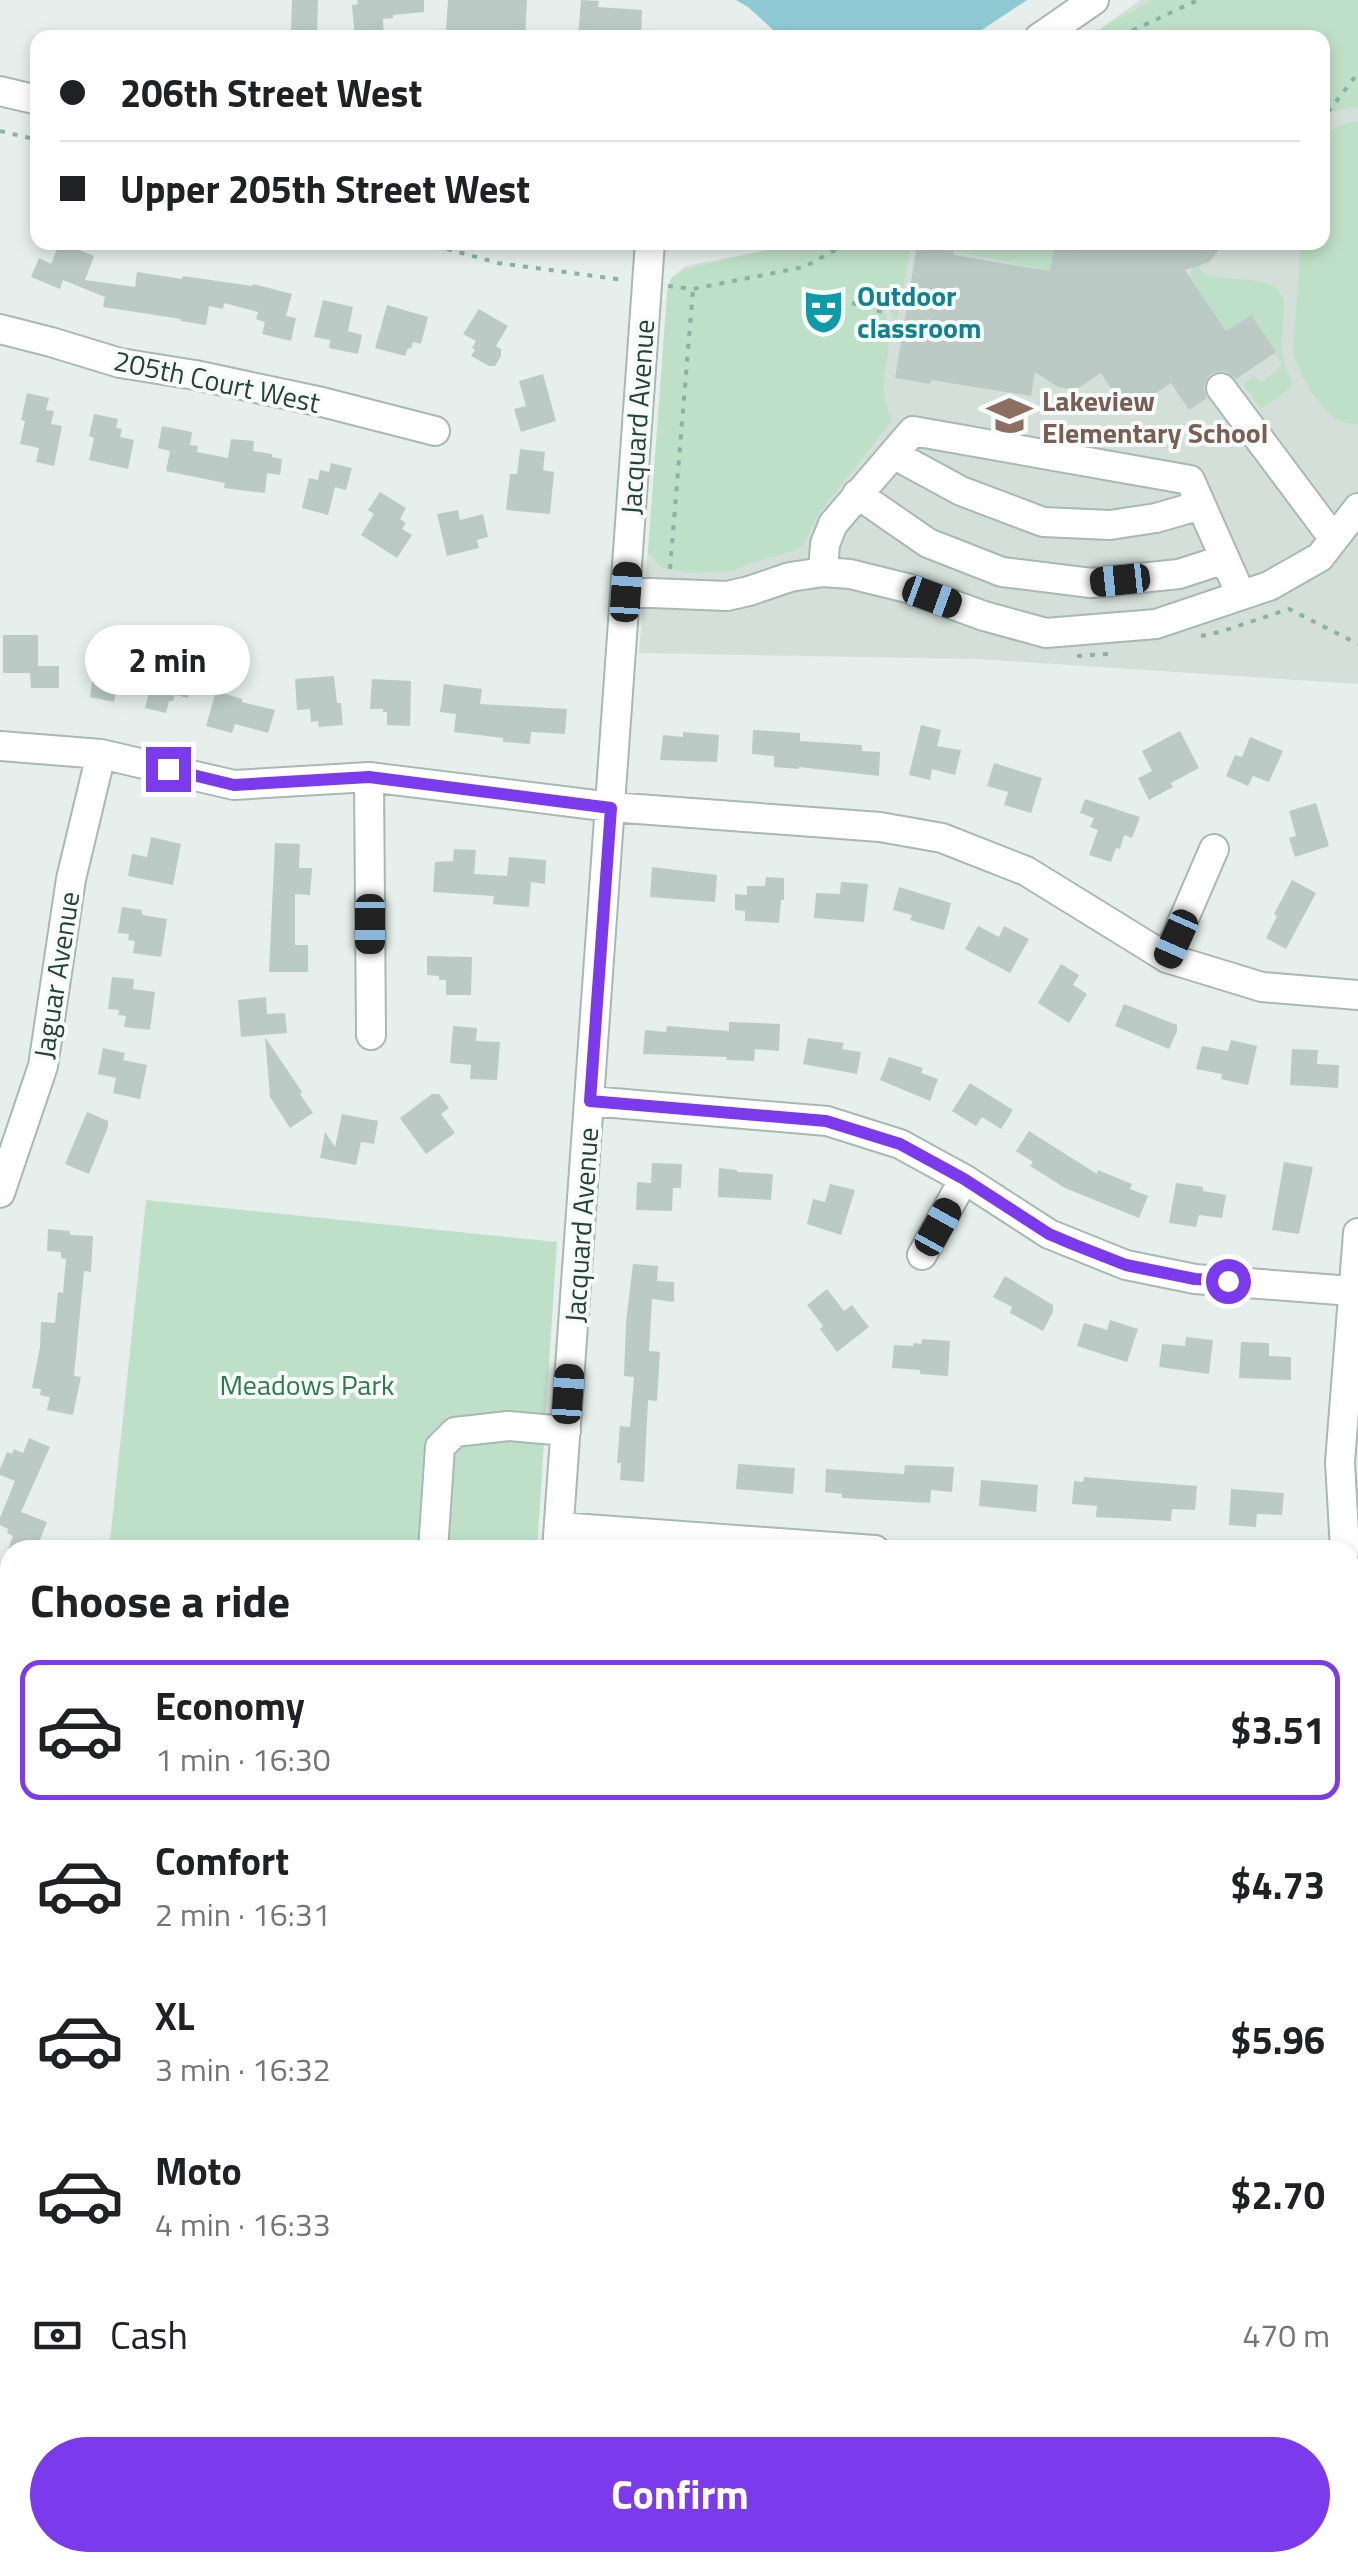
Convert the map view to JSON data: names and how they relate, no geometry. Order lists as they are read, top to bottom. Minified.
{"streets":{"street":["205th Court West","Jacquard Avenue","Jaguar Avenue"]},"parks":["Meadows Park"],"places":{"theatre":["Outdoor classroom"],"school or university":["Lakeview Elementary School"]},"page":{"banner":["206th Street West","Upper 205th Street West"],"bubble":"2 min","heading":"Choose a ride","list":[{"name":"Economy","note":"1 min · 16:30","value":"$3.51"},{"name":"Comfort","note":"2 min · 16:31","value":"$4.73"},{"name":"XL","note":"3 min · 16:32","value":"$5.96"},{"name":"Moto","note":"4 min · 16:33","value":"$2.70"}],"pay":["Cash","470 m"],"buttons":"Confirm"}}
